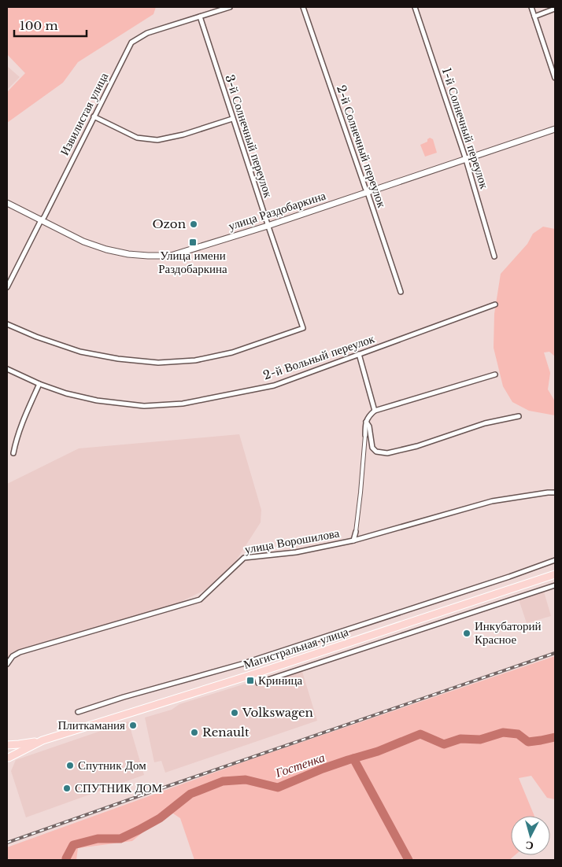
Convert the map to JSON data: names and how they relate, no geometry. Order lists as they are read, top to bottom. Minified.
{"streets":{"main road":["Магистральная улица"],"street":["Извилистая улица","1-й Солнечный переулок","3-й Солнечный переулок","2-й Солнечный переулок","улица Раздобаркина","2-й Вольный переулок","улица Ворошилова"]},"crossings":[["Извилистая улица","3-й Солнечный переулок"],["Извилистая улица","улица Раздобаркина"],["1-й Солнечный переулок","улица Раздобаркина"],["3-й Солнечный переулок","улица Раздобаркина"],["2-й Солнечный переулок","улица Раздобаркина"]],"water":["Гостенка"],"places":{"other":["Ozon","Инкубаторий Красное","Volkswagen","Плиткамания","Renault","Спутник Дом","СПУТНИК ДОМ"],"transit":["Улица имени Раздобаркина","Криница"]},"scale_bar":"100 m","north":"bottom"}
